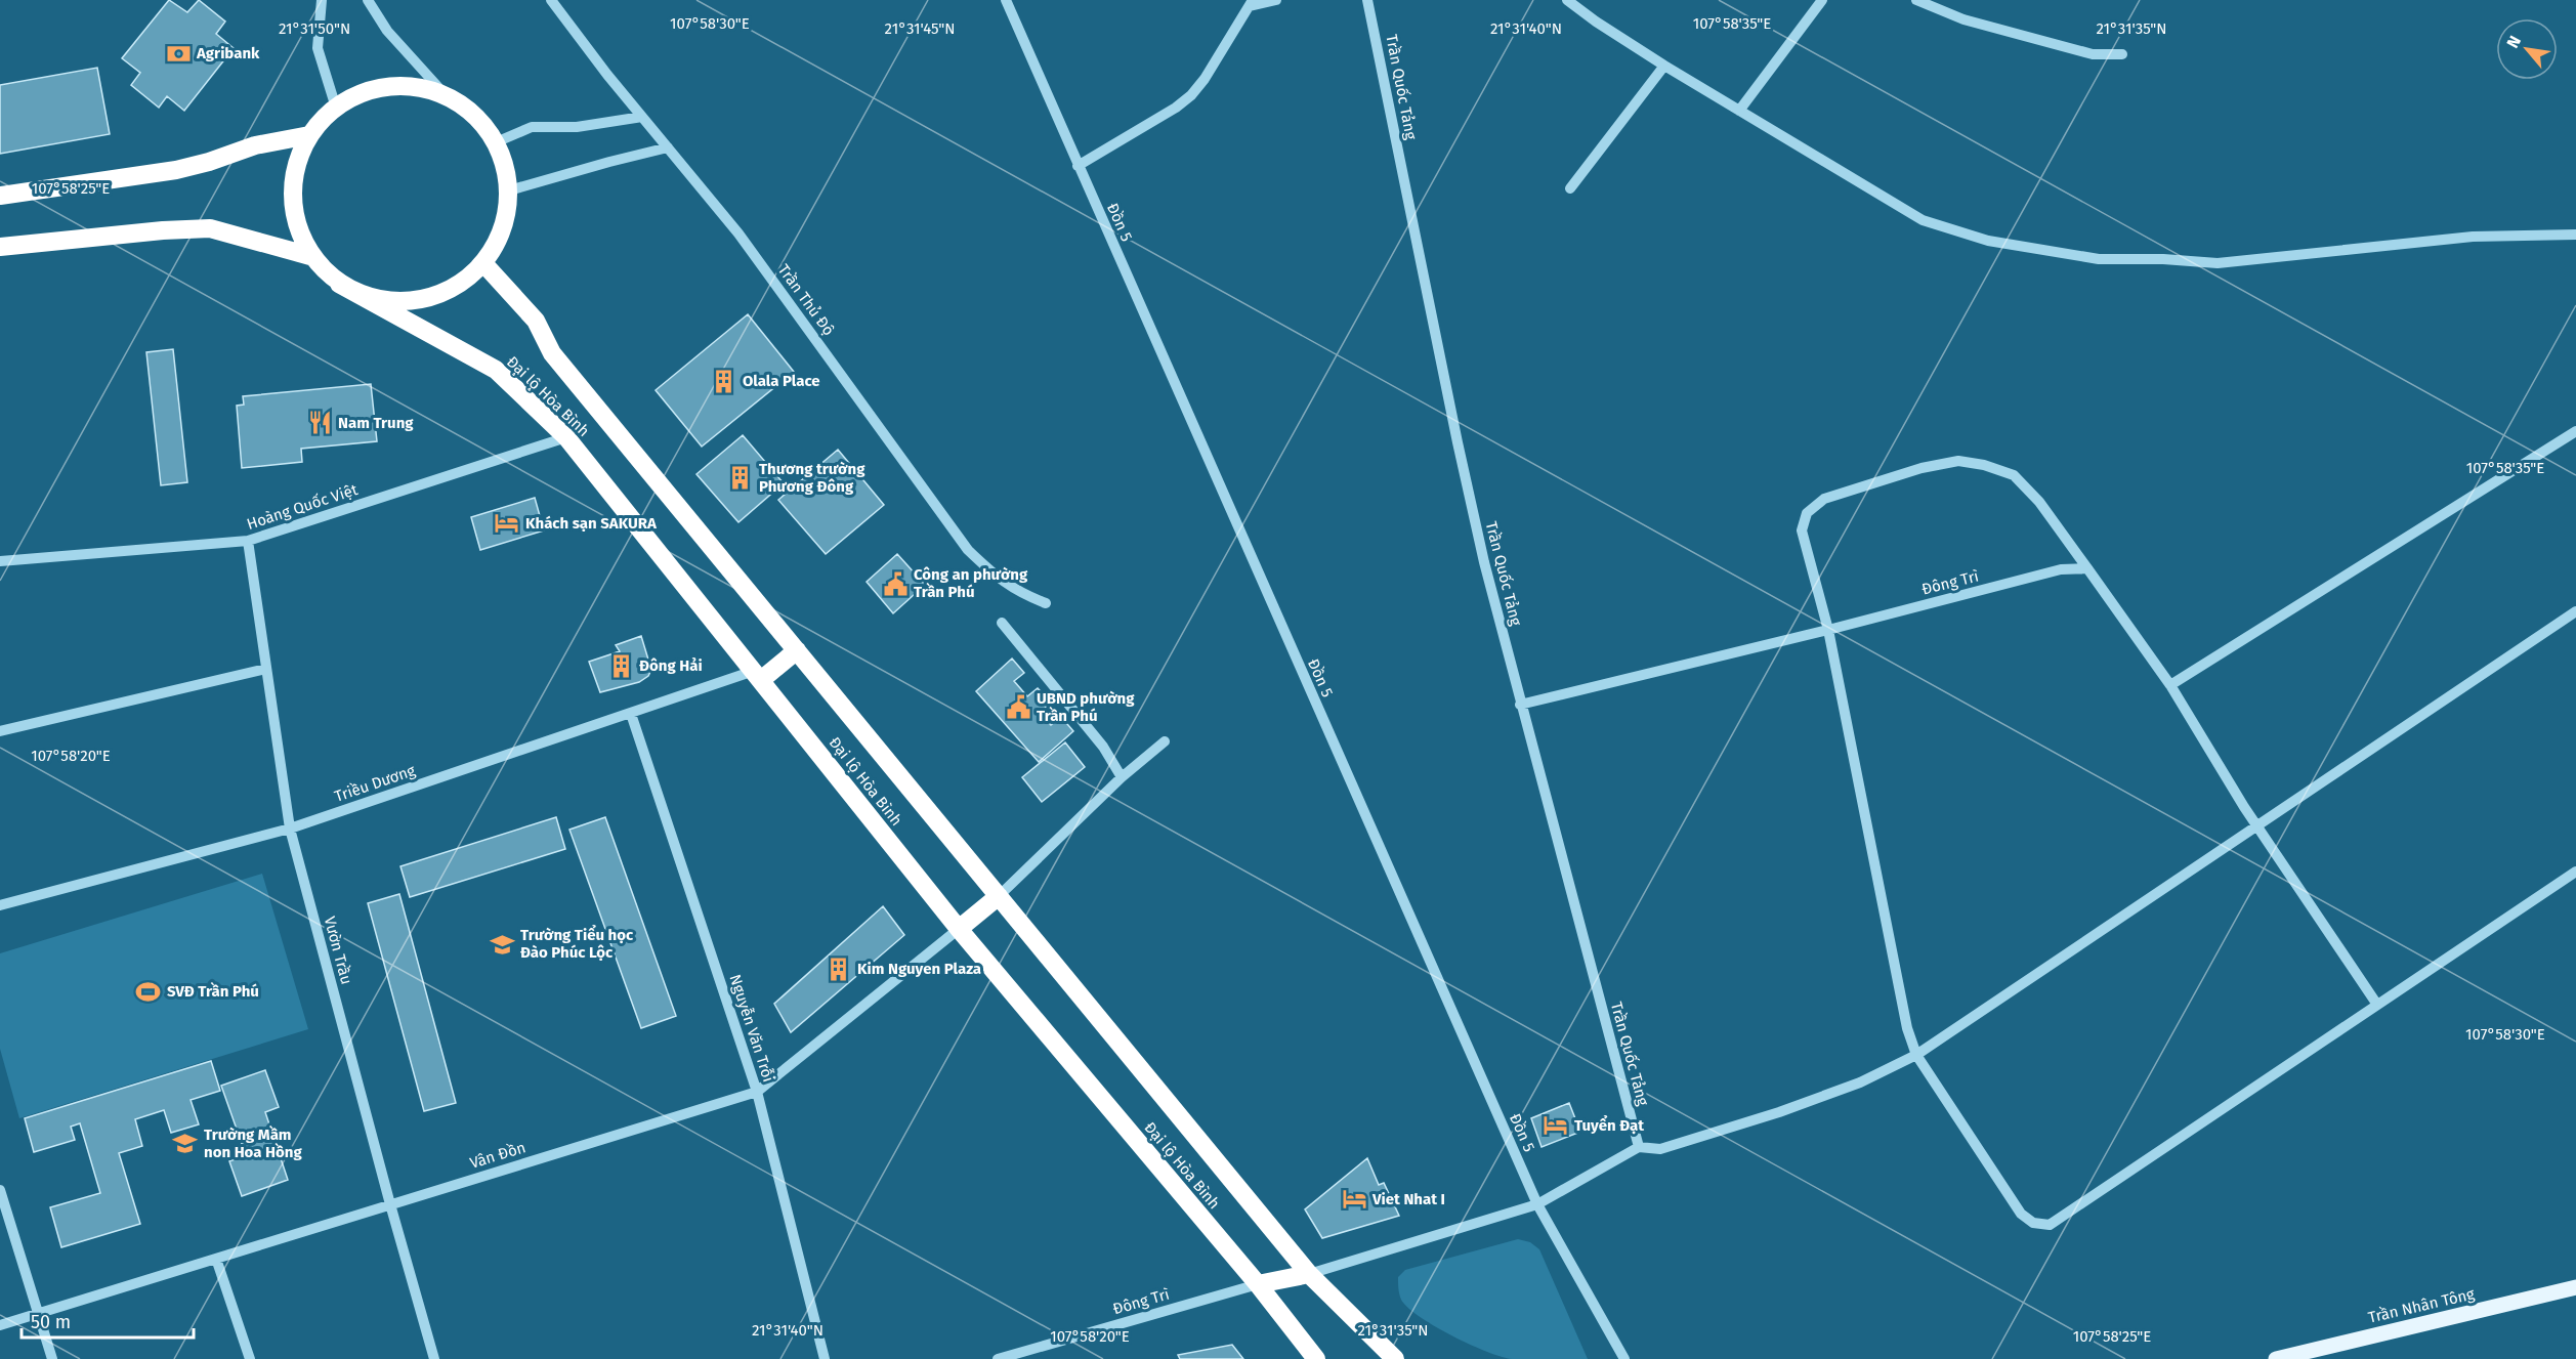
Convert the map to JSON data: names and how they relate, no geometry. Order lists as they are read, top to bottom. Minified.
{"streets":{"highway":["Đại lộ Hòa Bình"],"main road":["Trần Nhân Tông"],"street":["Trần Quốc Tảng","Đồn 5","Trần Thủ Độ","Hoàng Quốc Việt","Đông Trì","Triều Dương","Vườn Trầu","Nguyễn Văn Trỗi","Vân Đồn"]},"crossings":[["Trần Quốc Tảng","Đông Trì"],["Đại lộ Hòa Bình","Hoàng Quốc Việt"],["Đại lộ Hòa Bình","Đông Trì"],["Đại lộ Hòa Bình","Triều Dương"],["Đại lộ Hòa Bình","Vân Đồn"],["Hoàng Quốc Việt","Vườn Trầu"],["Triều Dương","Vườn Trầu"],["Triều Dương","Nguyễn Văn Trỗi"],["Vườn Trầu","Vân Đồn"],["Nguyễn Văn Trỗi","Vân Đồn"]],"places":{"bank":["Agribank"],"building":["Olala Place","Thương trường Phương Đông","Đông Hải","Kim Nguyen Plaza"],"restaurant":["Nam Trung"],"hotel":["Khách sạn SAKURA","Tuyển Đạt","Viet Nhat I"],"public building":["Công an phường Trần Phú","UBND phường Trần Phú"],"school or university":["Trường Tiểu học Đào Phúc Lộc","Trường Mầm non Hoa Hồng"],"sports":["SVĐ Trần Phú"]},"scale_bar":"50 m","north":"top left","coordinates":["107°58'35\"E","107°58'30\"E","21°31'50\"N","21°31'45\"N","21°31'40\"N","21°31'35\"N","107°58'25\"E","107°58'20\"E"]}
